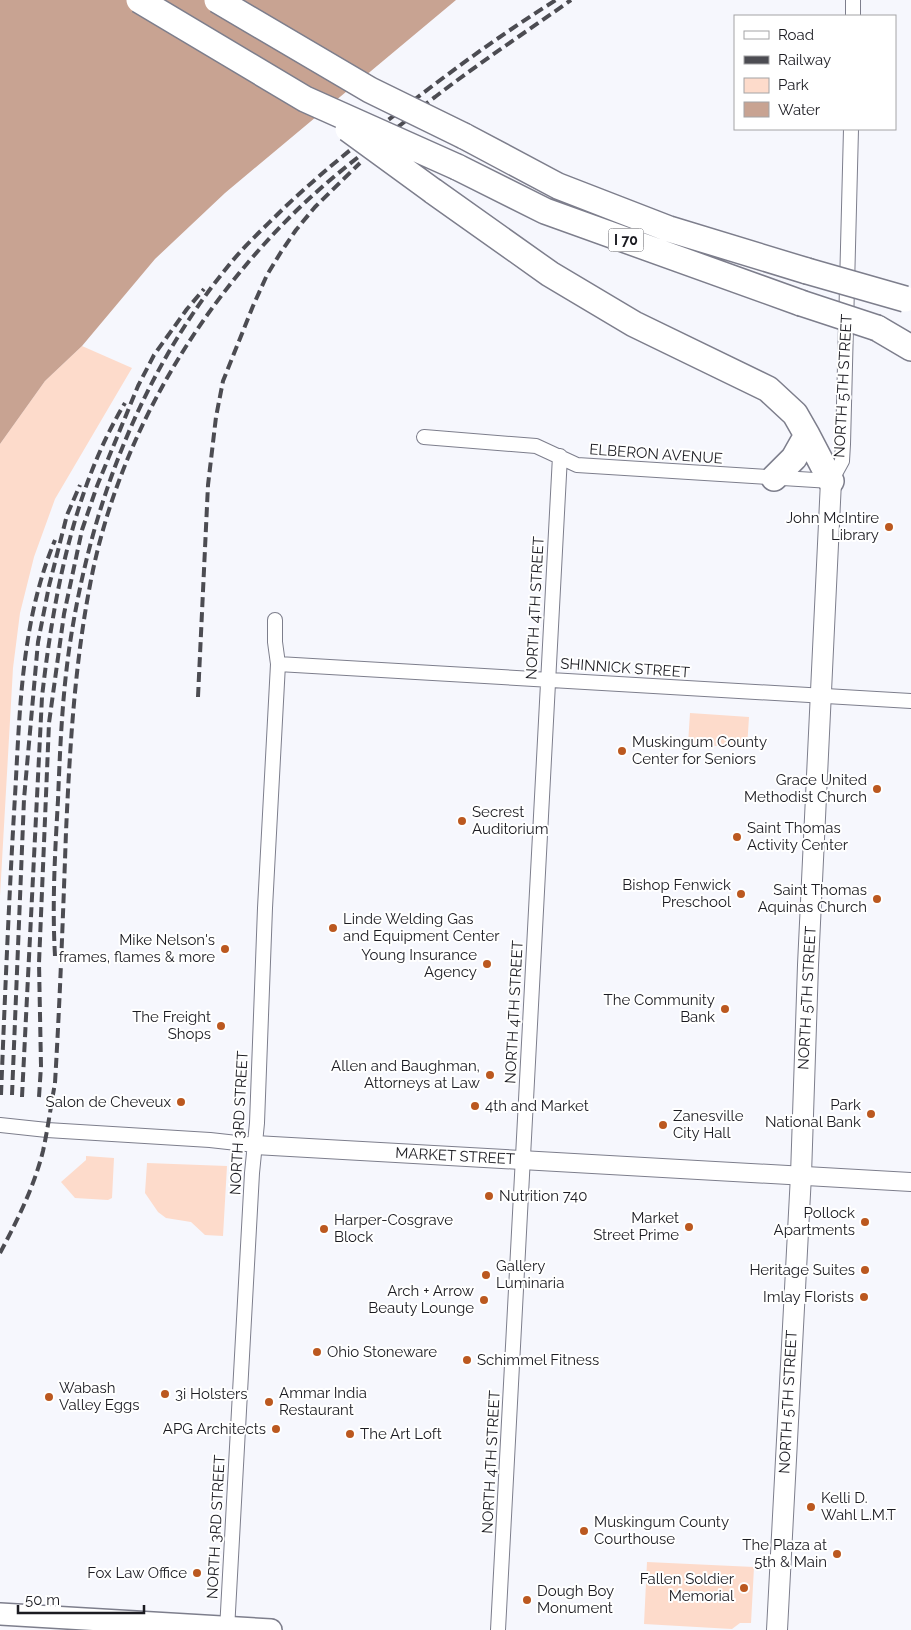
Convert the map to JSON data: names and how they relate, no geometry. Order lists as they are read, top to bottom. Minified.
{"streets":{"highway":["I 70"],"main road":["NORTH 5TH STREET"],"street":["ELBERON AVENUE","NORTH 4TH STREET","SHINNICK STREET","NORTH 3RD STREET","MARKET STREET"]},"crossings":[["NORTH 5TH STREET","ELBERON AVENUE"],["NORTH 5TH STREET","SHINNICK STREET"],["NORTH 5TH STREET","MARKET STREET"],["ELBERON AVENUE","NORTH 4TH STREET"],["NORTH 4TH STREET","SHINNICK STREET"],["NORTH 4TH STREET","MARKET STREET"],["SHINNICK STREET","NORTH 3RD STREET"],["NORTH 3RD STREET","MARKET STREET"]],"places":["John McIntire Library","Muskingum County Center for Seniors","Grace United Methodist Church","Secrest Auditorium","Saint Thomas Activity Center","Bishop Fenwick Preschool","Saint Thomas Aquinas Church","Linde Welding Gas and Equipment Center","Mike Nelson's frames, flames & more","Young Insurance Agency","The Community Bank","The Freight Shops","Allen and Baughman, Attorneys at Law","Salon de Cheveux","4th and Market","Park National Bank","Zanesville City Hall","Nutrition 740","Pollock Apartments","Market Street Prime","Harper-Cosgrave Block","Heritage Suites","Gallery Luminaria","Imlay Florists","Arch + Arrow Beauty Lounge","Ohio Stoneware","Schimmel Fitness","3i Holsters","Wabash Valley Eggs","Ammar India Restaurant","APG Architects","The Art Loft","Kelli D. Wahl L.M.T","Muskingum County Courthouse","The Plaza at 5th & Main","Fox Law Office","Fallen Soldier Memorial","Dough Boy Monument"],"legend":["Road","Railway","Park","Water"],"scale_bar":"50 m"}
